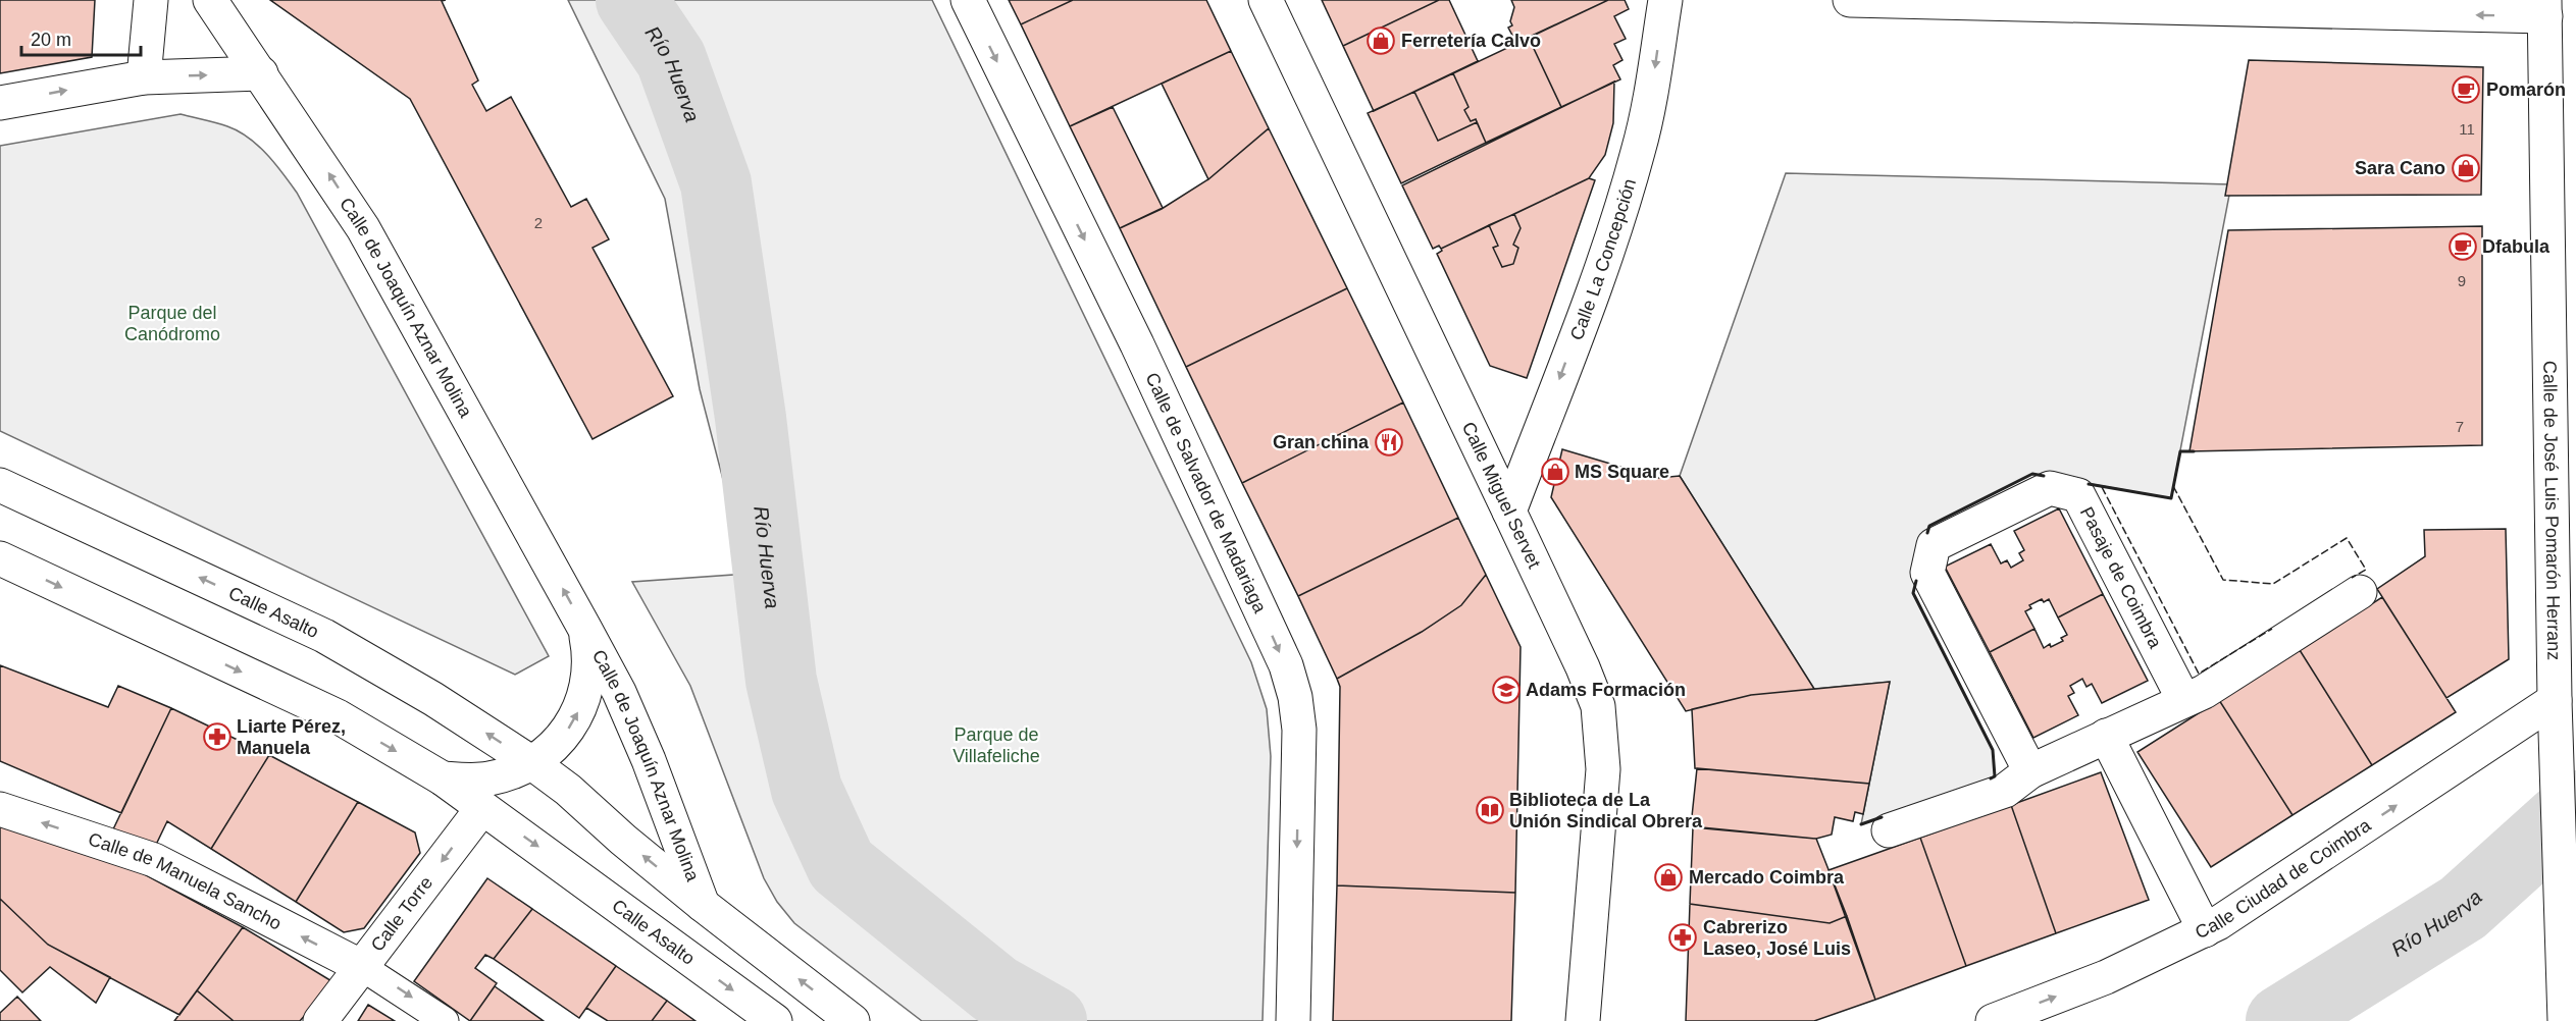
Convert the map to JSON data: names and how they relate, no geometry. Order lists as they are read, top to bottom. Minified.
{"streets":{"street":["Calle La Concepción","Calle de Joaquín Aznar Molina","Calle de Salvador de Madariaga","Calle Miguel Servet","Calle de José Luis Pomarón Herranz","Pasaje de Coimbra","Calle Asalto","Calle Ciudad de Coimbra","Calle de Manuela Sancho","Calle Torre"]},"crossings":[["Calle La Concepción","Calle Miguel Servet"],["Calle de Joaquín Aznar Molina","Calle Asalto"],["Calle de José Luis Pomarón Herranz","Calle Ciudad de Coimbra"],["Calle Asalto","Calle Torre"],["Calle de Manuela Sancho","Calle Torre"]],"one_way":["Calle La Concepción","Calle de Salvador de Madariaga","Calle de Manuela Sancho","Calle Torre"],"water":["Río Huerva"],"parks":["Parque del Canódromo","Parque de Villafeliche"],"places":{"shop":["Ferretería Calvo","Sara Cano","MS Square","Mercado Coimbra"],"cafe":["Pomarón","Dfabula"],"restaurant":["Gran china"],"school or university":["Adams Formación"],"pharmacy":["Liarte Pérez, Manuela","Cabrerizo Laseo, José Luis"],"library":["Biblioteca de La Unión Sindical Obrera"]},"house_numbers":["11","2","9","7"],"scale_bar":"20 m"}
